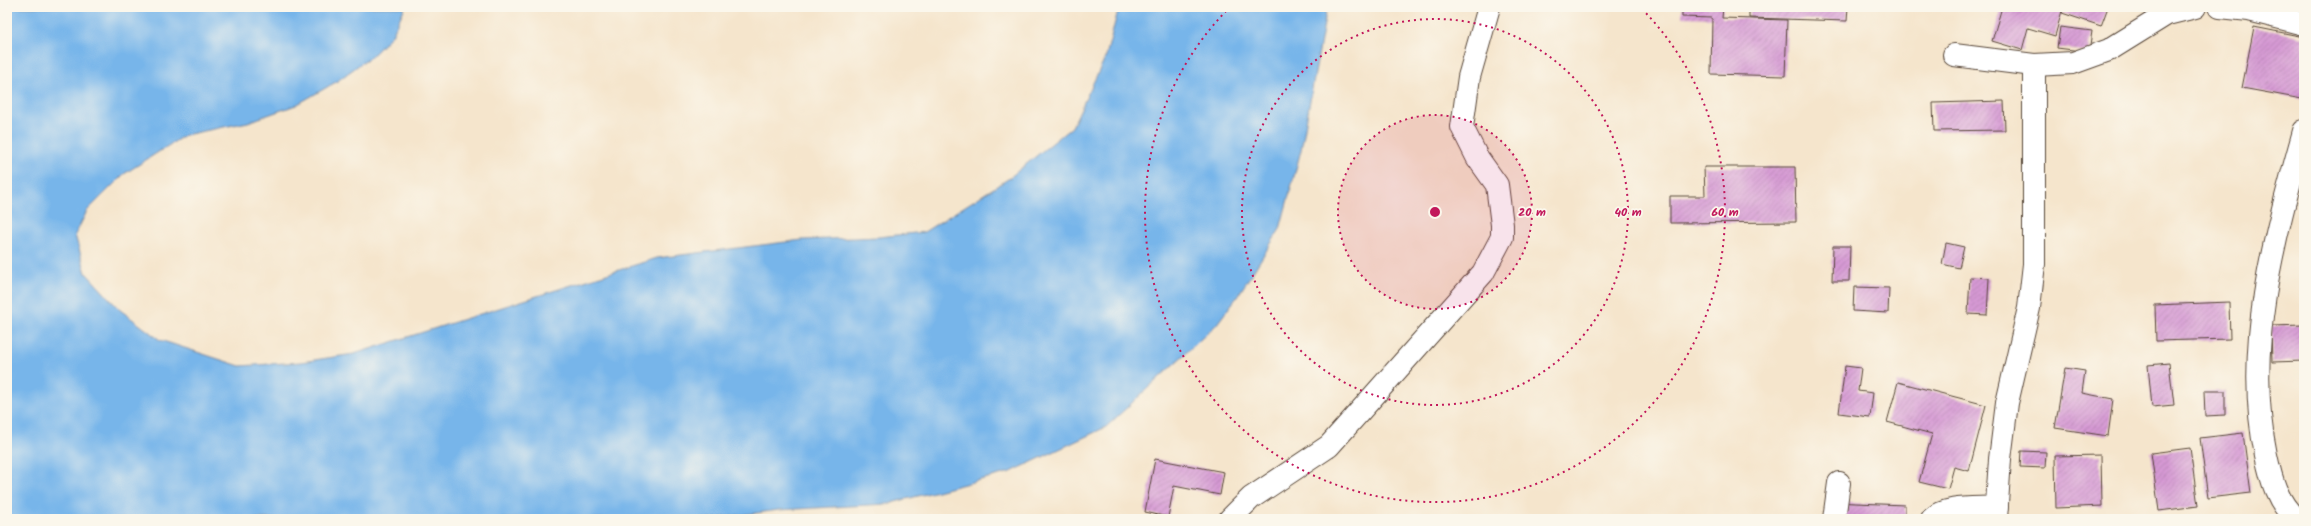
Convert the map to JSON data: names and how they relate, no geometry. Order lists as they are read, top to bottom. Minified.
{"rings":["20 m","40 m","60 m"]}
